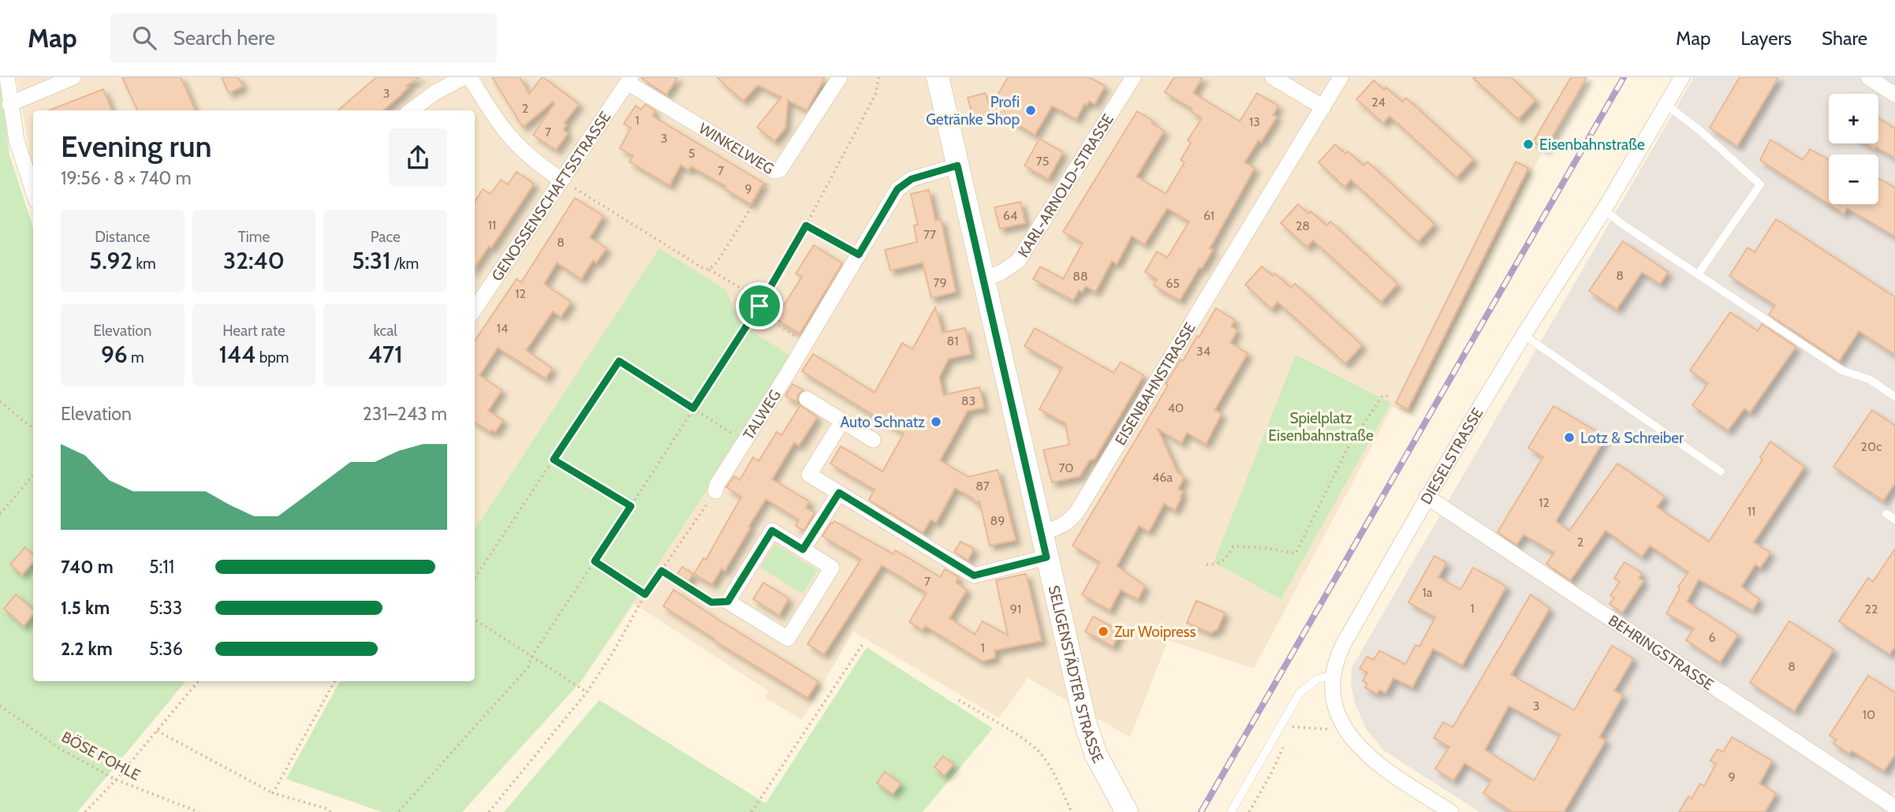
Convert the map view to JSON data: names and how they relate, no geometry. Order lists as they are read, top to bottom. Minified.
{"streets":{"main road":["SELIGENSTÄDTER STRASSE"],"street":["WINKELWEG","KARL-ARNOLD-STRASSE","GENOSSENSCHAFTSSTRASSE","EISENBAHNSTRASSE","TALWEG","DIESELSTRASSE","BEHRINGSTRASSE"],"path":["BÖSE FOHLE"]},"crossings":[["WINKELWEG","GENOSSENSCHAFTSSTRASSE"],["KARL-ARNOLD-STRASSE","SELIGENSTÄDTER STRASSE"],["EISENBAHNSTRASSE","SELIGENSTÄDTER STRASSE"],["TALWEG","SELIGENSTÄDTER STRASSE"],["DIESELSTRASSE","BEHRINGSTRASSE"]],"parks":["Spielplatz Eisenbahnstraße"],"places":["Profi Getränke Shop","Eisenbahnstraße","Auto Schnatz","Lotz & Schreiber","Zur Woipress"],"house_numbers":["3","24","2","1","13","7","3","5","75","7","9","64","61","11","28","77","8","8","88","79","65","12","14","81","34","83","40","20c","70","46a","87","12","11","89","2","7","1a","1","91","22","6","1","8","3","10","9"],"page":{"header":"Map","search":"Search here","nav":["Map","Layers","Share"],"map_buttons":["+","−"],"heading":["Evening run","19:56 · 8 × 740 m"],"stats":[["Distance","5.92 km"],["Time","32:40"],["Pace","5:31 /km"],["Elevation","96 m"],["Heart rate","144 bpm"],["kcal","471"]],"chart":["Elevation","231–243 m"],"list":[{"name":"740 m","note":"5:11"},{"name":"1.5 km","note":"5:33"},{"name":"2.2 km","note":"5:36"}]}}
